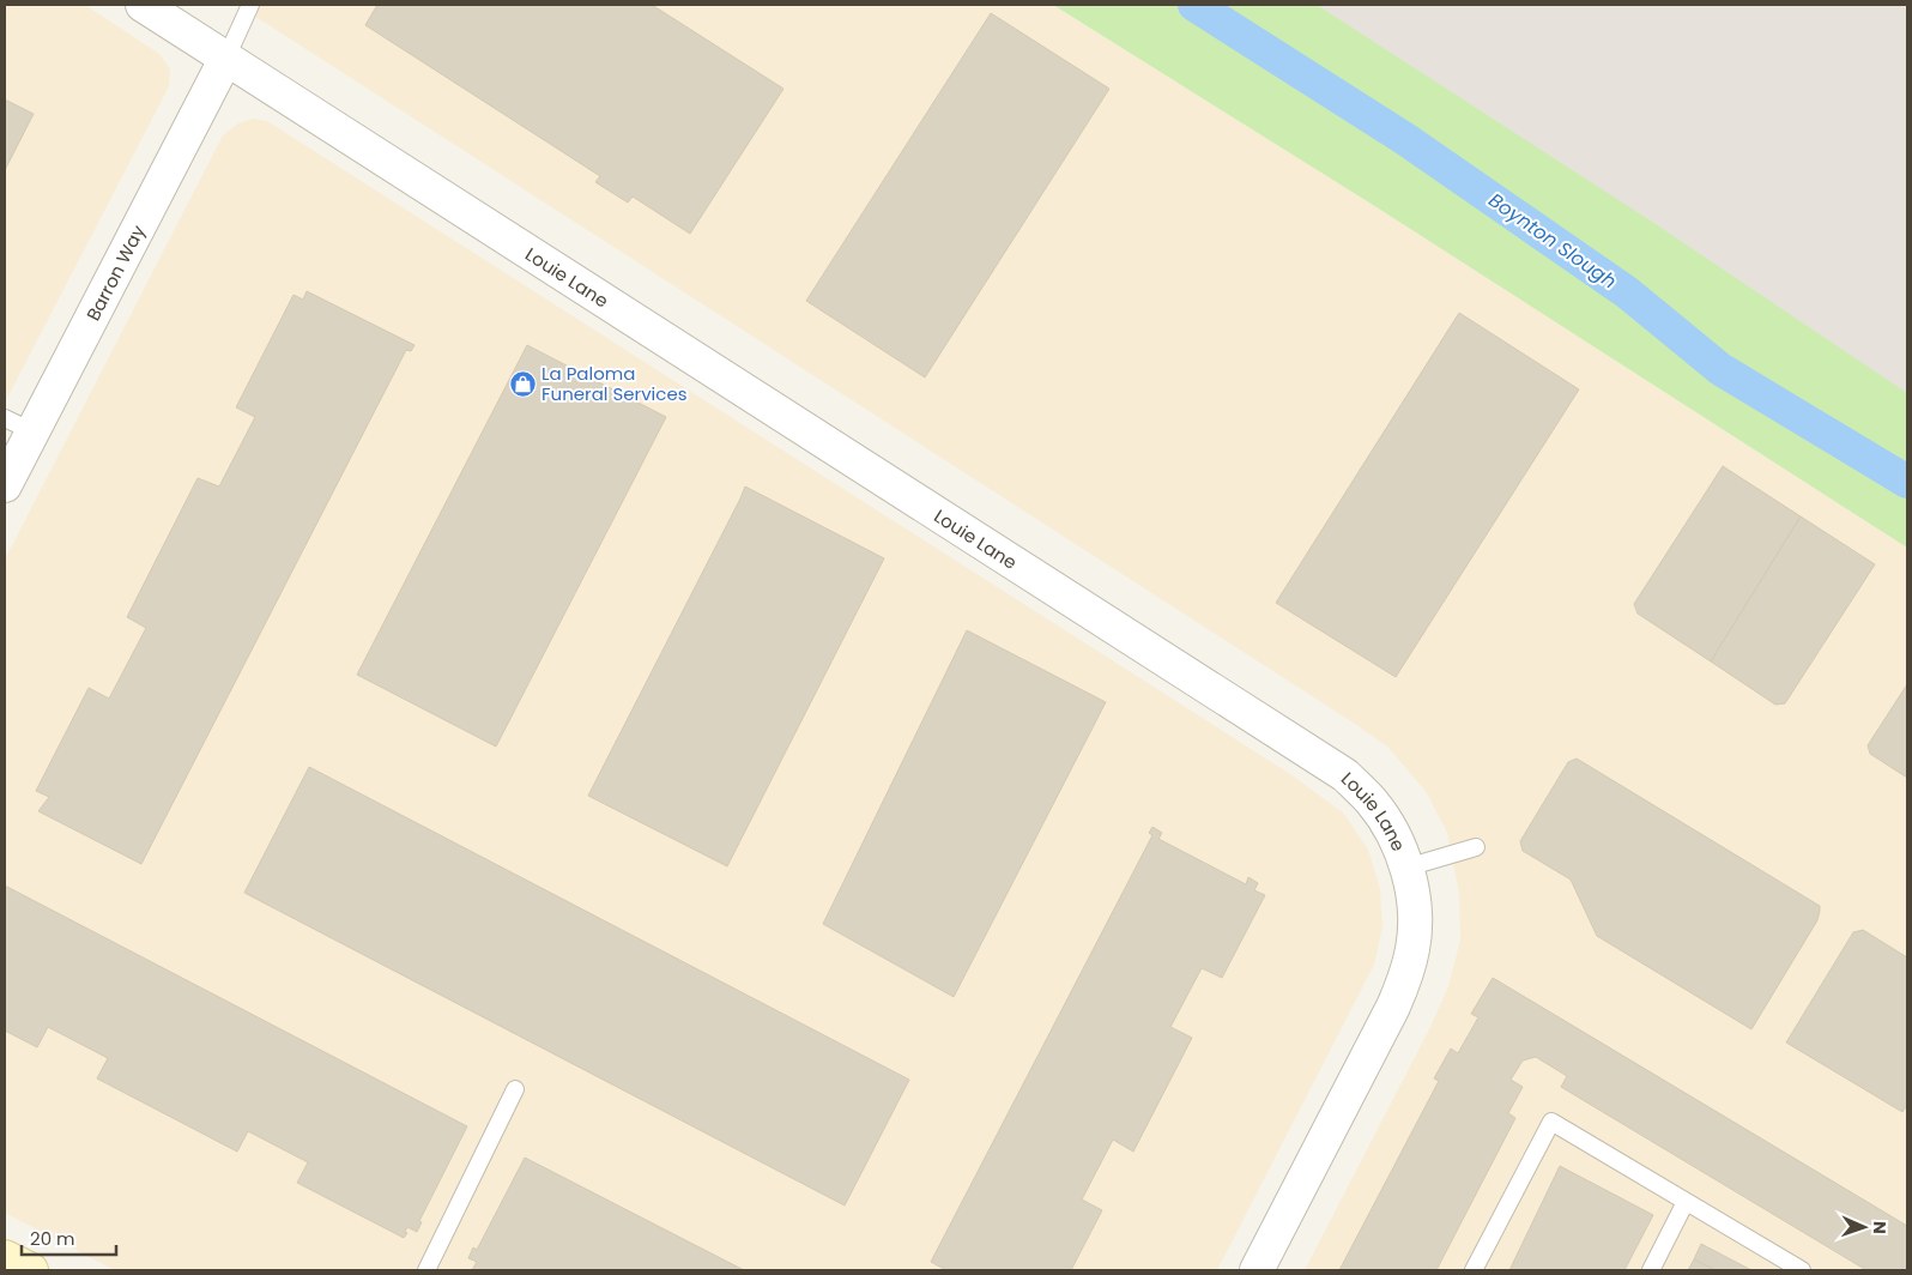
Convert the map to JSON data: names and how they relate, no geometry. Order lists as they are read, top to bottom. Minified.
{"streets":{"street":["Barron Way","Louie Lane"]},"crossings":[["Barron Way","Louie Lane"]],"water":["Boynton Slough"],"places":{"shop":["La Paloma Funeral Services"]},"scale_bar":"20 m","north":"right"}
